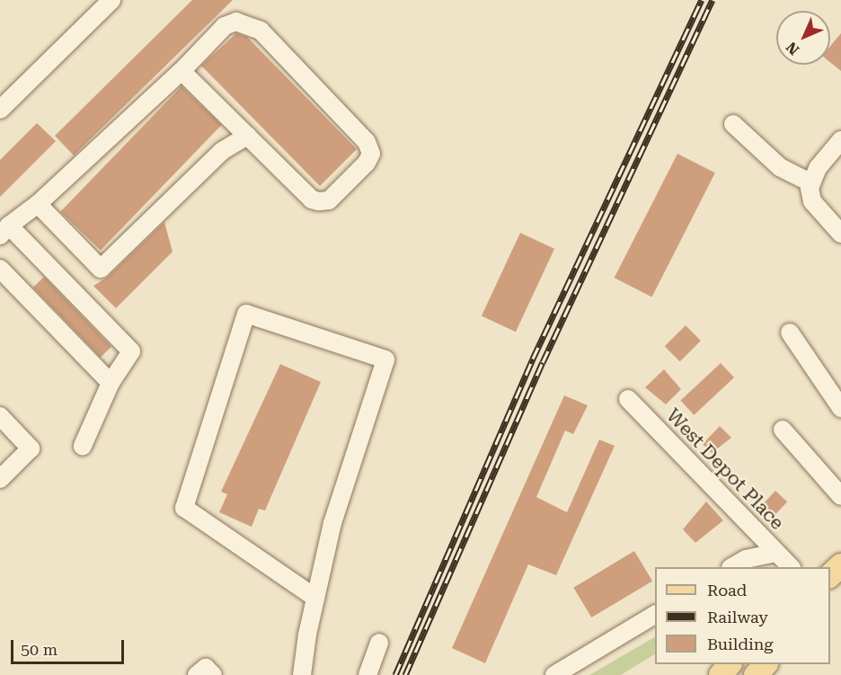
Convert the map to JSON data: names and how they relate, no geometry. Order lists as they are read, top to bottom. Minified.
{"streets":{"street":["West Depot Place"]},"legend":["Road","Railway","Building"],"scale_bar":"50 m","north":"bottom left"}
